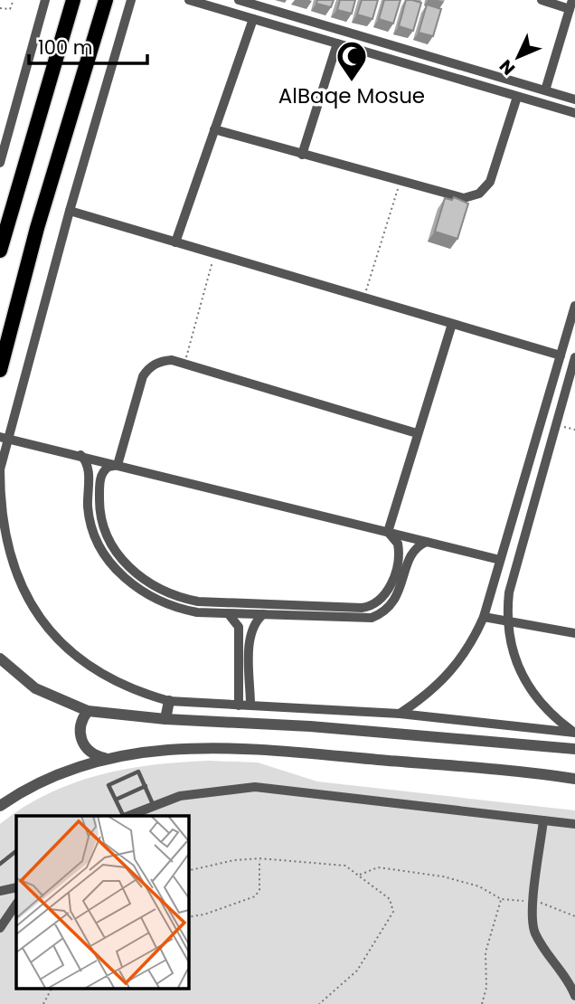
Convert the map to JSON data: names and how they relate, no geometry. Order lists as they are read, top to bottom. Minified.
{"places":{"mosque":["AlBaqe Mosue"]},"scale_bar":"100 m","north":"bottom left"}
